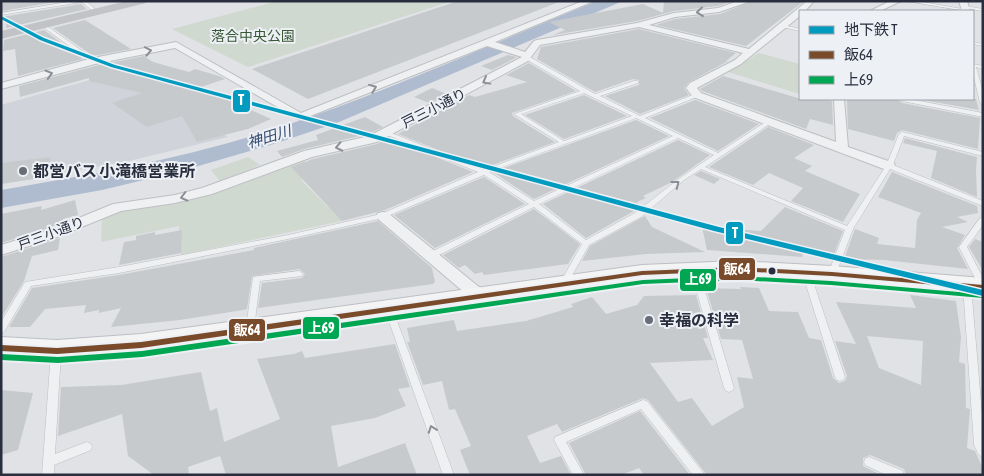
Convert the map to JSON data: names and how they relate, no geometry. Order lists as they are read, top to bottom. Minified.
{"streets":{"street":["戸三小通り"]},"one_way":["戸三小通り"],"water":["神田川"],"parks":["落合中央公園"],"places":["都営バス 小滝橋営業所","幸福の科学"],"lines":["metro line T","transit line 飯64","transit line 上69"],"legend":["地下鉄 T","飯64","上69"]}
